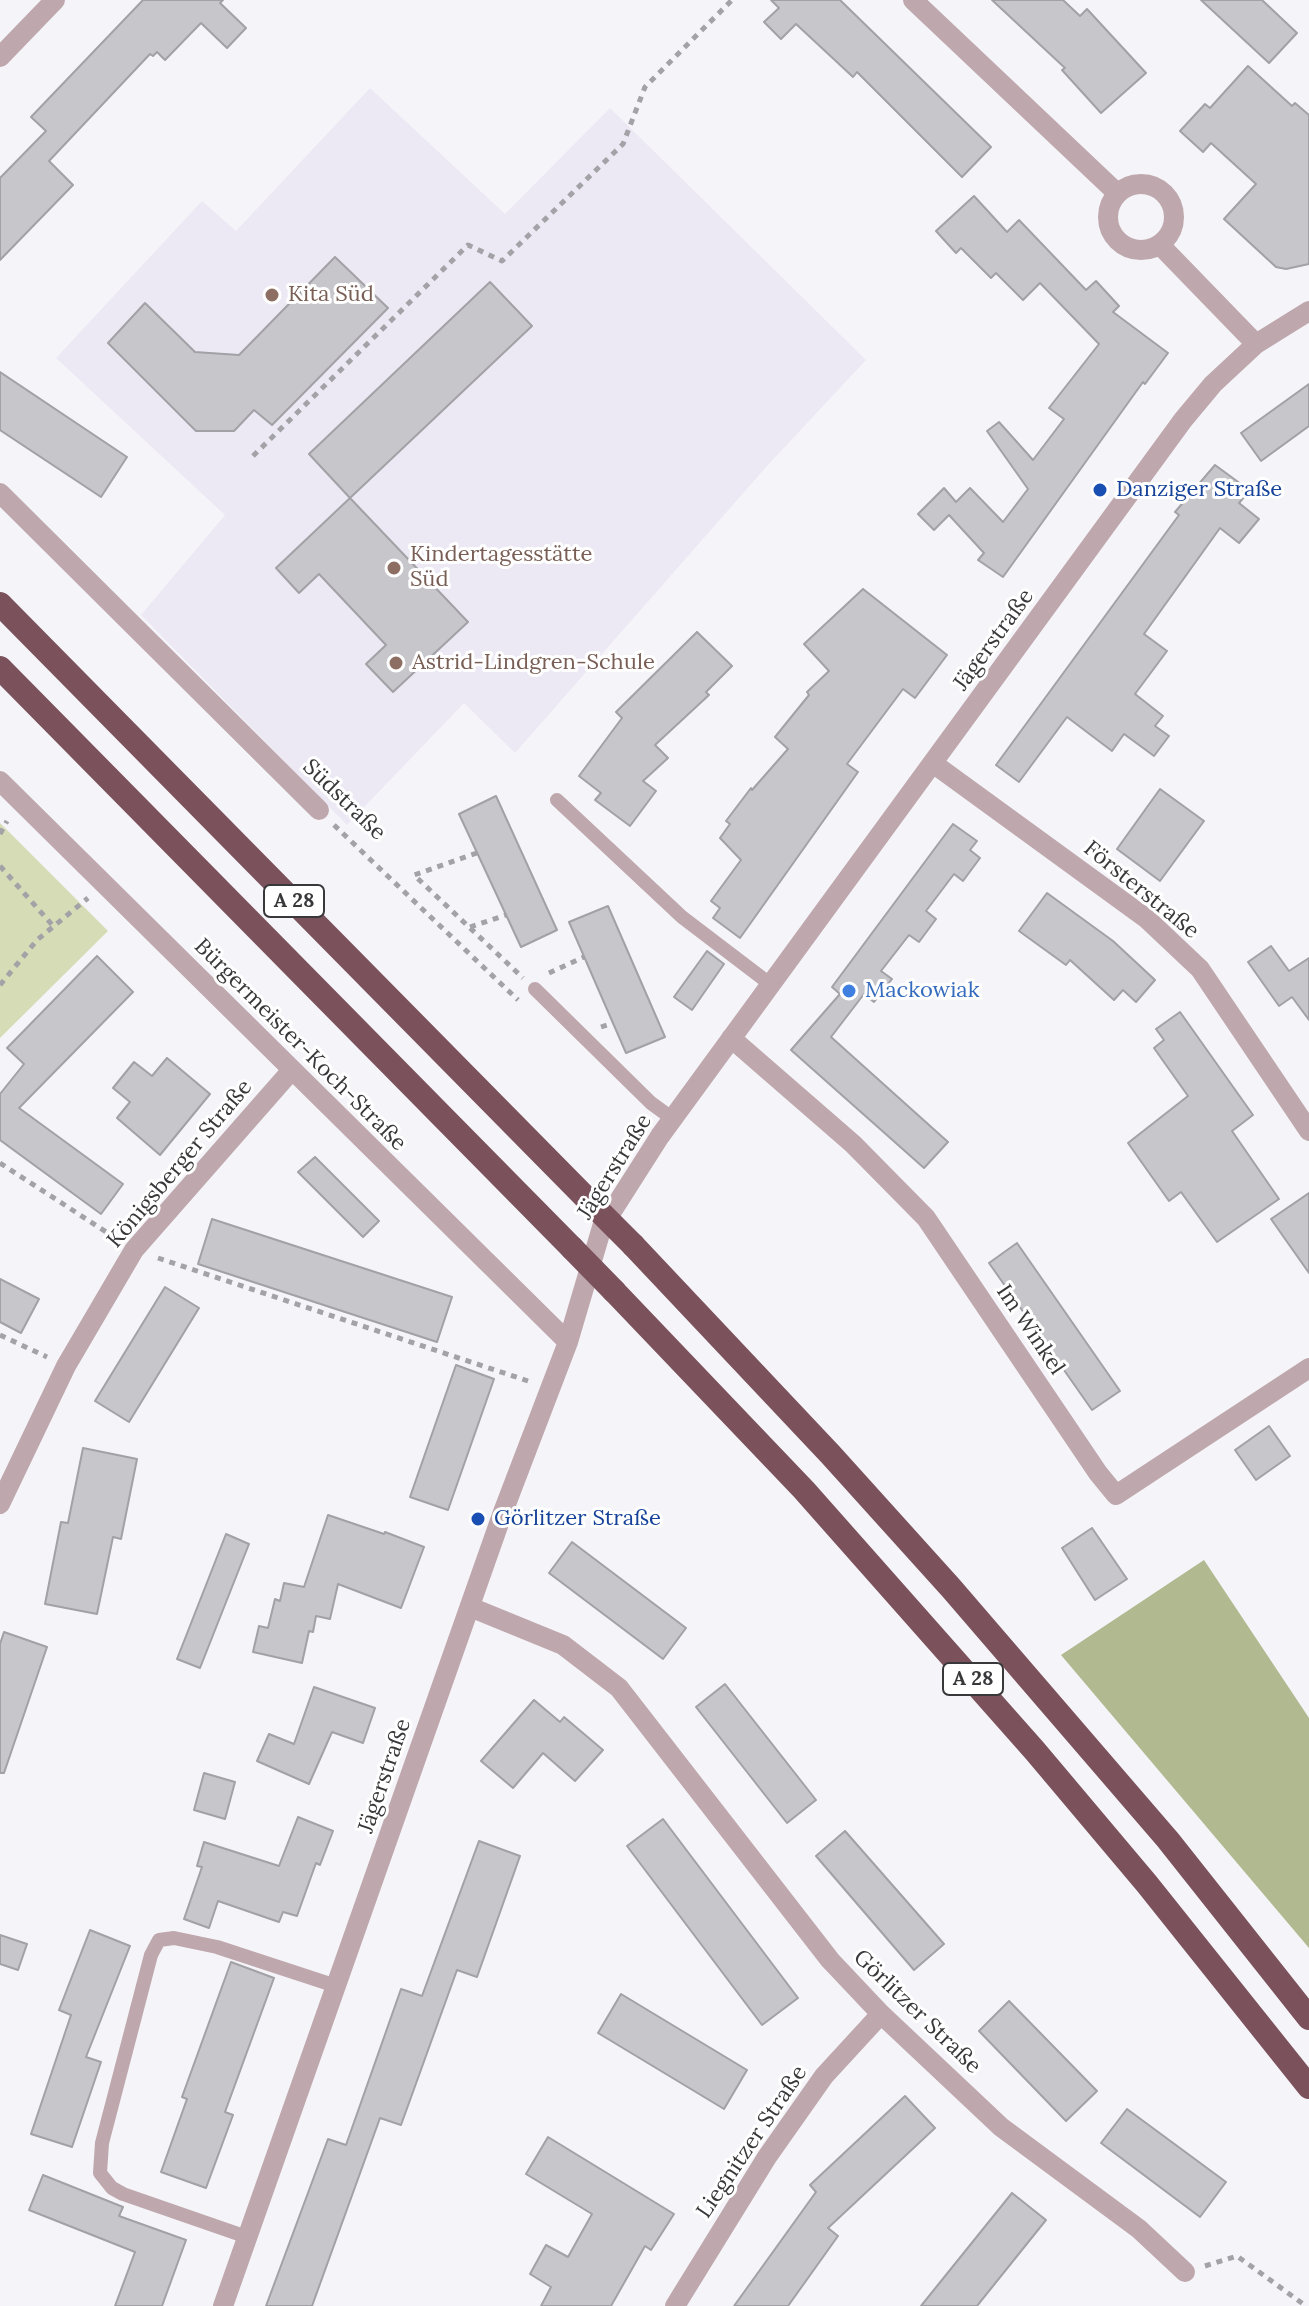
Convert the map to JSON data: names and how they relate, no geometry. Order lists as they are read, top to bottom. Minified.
{"streets":{"highway":["A 28"],"street":["Jägerstraße","Südstraße","Försterstraße","Bürgermeister-Koch-Straße","Königsberger Straße","Im Winkel","Görlitzer Straße","Liegnitzer Straße"]},"crossings":[["Jägerstraße","Försterstraße"],["Jägerstraße","Bürgermeister-Koch-Straße"],["Jägerstraße","Im Winkel"],["Jägerstraße","Görlitzer Straße"],["Bürgermeister-Koch-Straße","Königsberger Straße"],["Görlitzer Straße","Liegnitzer Straße"]],"places":["Kita Süd","Danziger Straße","Kindertagesstätte Süd","Astrid-Lindgren-Schule","Mackowiak","Görlitzer Straße"]}
